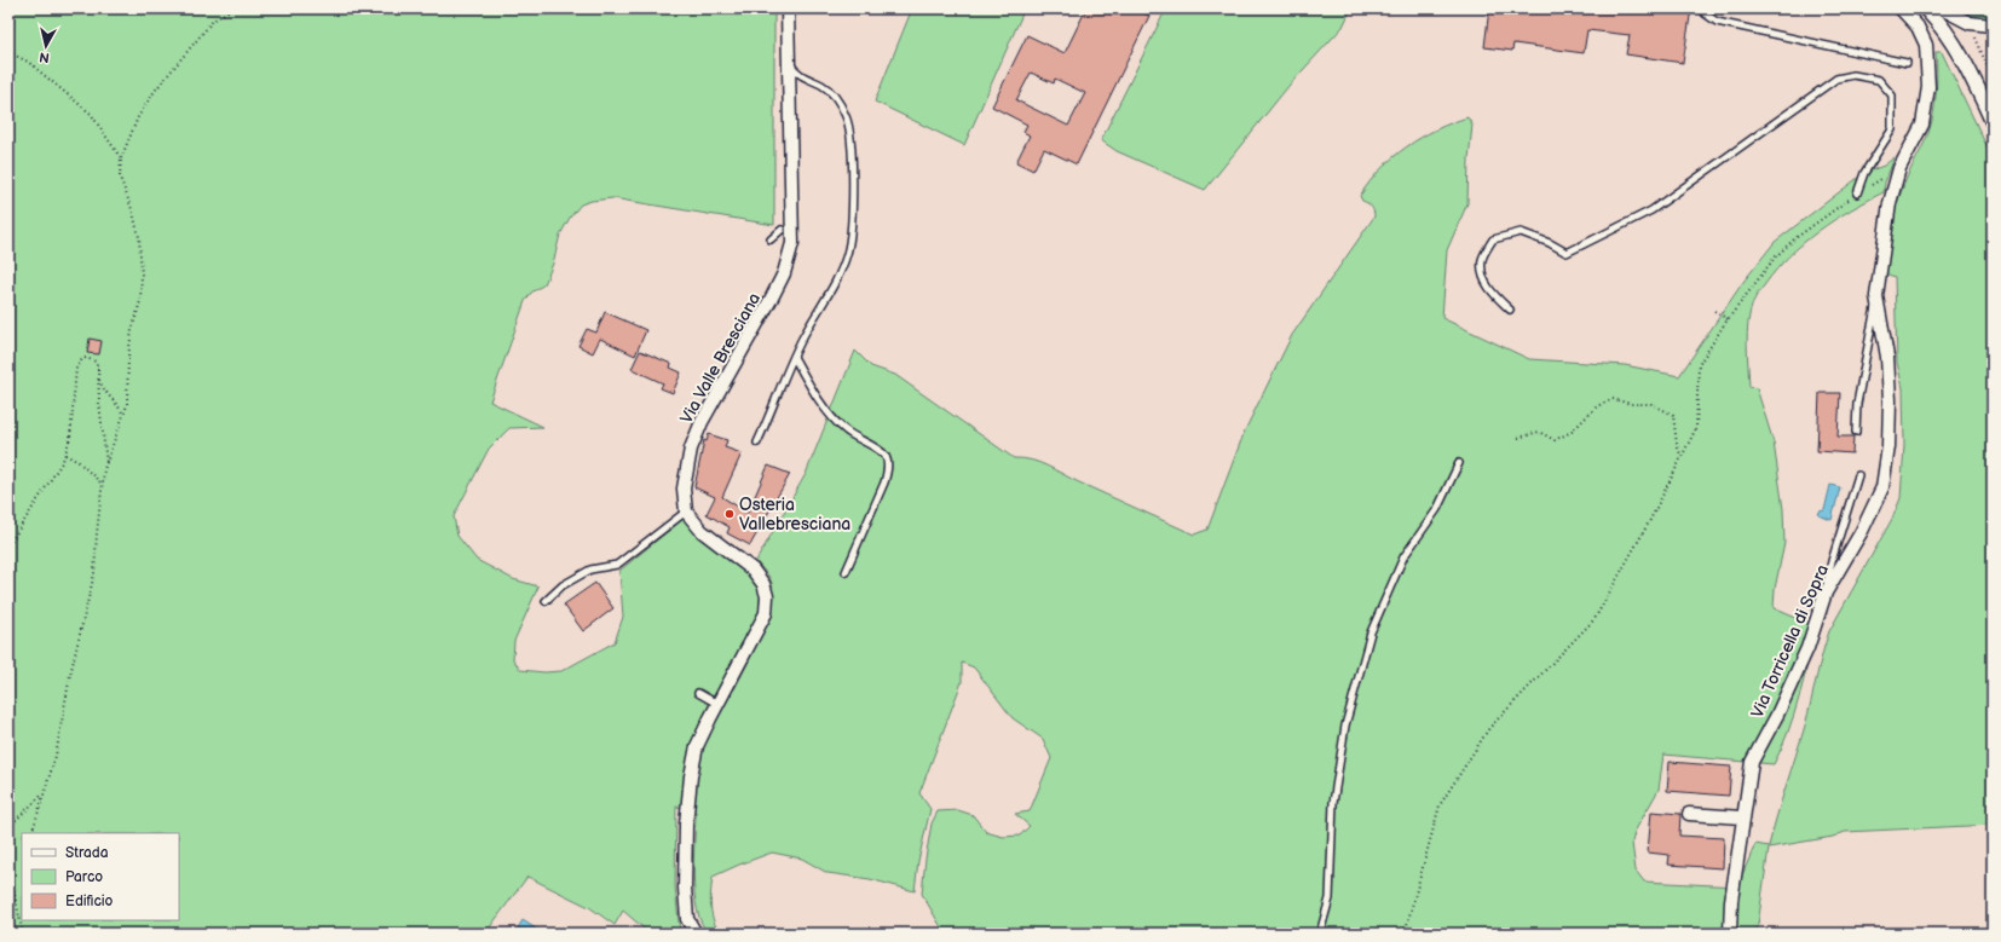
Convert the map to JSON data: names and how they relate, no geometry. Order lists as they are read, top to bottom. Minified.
{"streets":{"street":["Via Valle Bresciana","Via Torricella di Sopra"]},"places":["Osteria Vallebresciana"],"legend":["Strada","Parco","Edificio"],"north":"bottom"}
